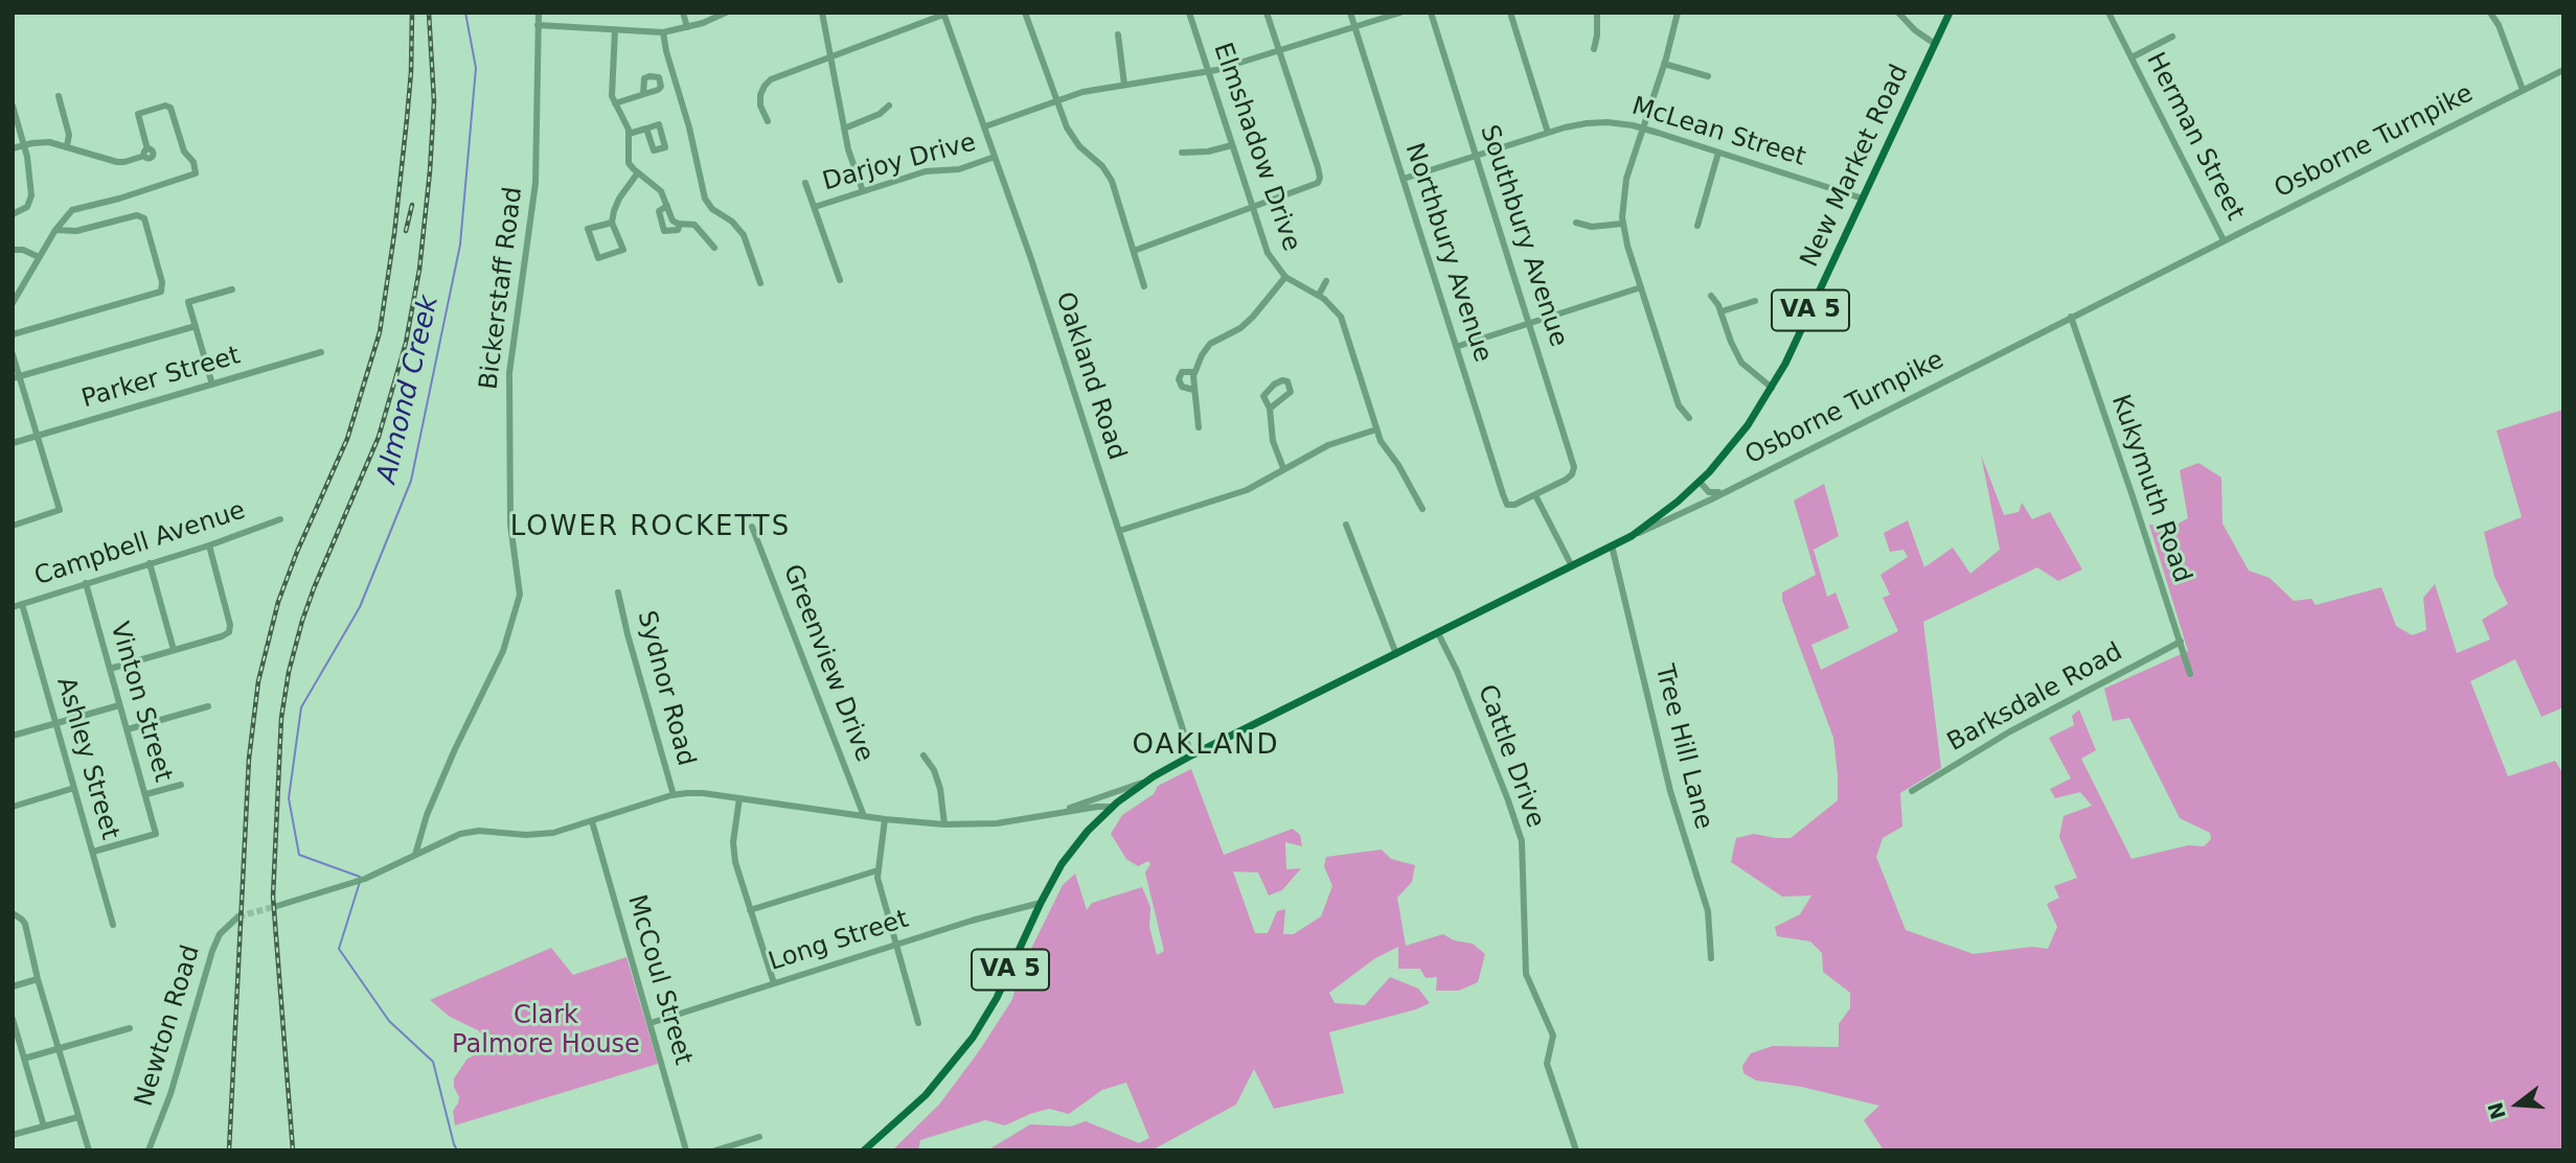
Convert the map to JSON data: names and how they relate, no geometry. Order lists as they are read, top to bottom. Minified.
{"streets":{"main road":["Osborne Turnpike","New Market Road","VA 5"],"street":["McLean Street","Herman Street","Elmshadow Drive","Darjoy Drive","Southbury Avenue","Northbury Avenue","Bickerstaff Road","Oakland Road","Parker Street","Kukymuth Road","Campbell Avenue","Greenview Drive","Sydnor Road","Barksdale Road","Vinton Street","Tree Hill Lane","Cattle Drive","Ashley Street","Long Street","McCoul Street","Newton Road"]},"crossings":[["McLean Street","New Market Road"],["McLean Street","Southbury Avenue"],["McLean Street","Northbury Avenue"],["Herman Street","Osborne Turnpike"],["Osborne Turnpike","New Market Road"],["Osborne Turnpike","VA 5"],["Osborne Turnpike","Oakland Road"],["Osborne Turnpike","Kukymuth Road"],["Osborne Turnpike","Tree Hill Lane"],["Osborne Turnpike","Cattle Drive"],["Darjoy Drive","Oakland Road"],["Southbury Avenue","Northbury Avenue"],["VA 5","Long Street"],["Kukymuth Road","Barksdale Road"],["Campbell Avenue","Vinton Street"],["Campbell Avenue","Ashley Street"],["Vinton Street","Ashley Street"],["Long Street","McCoul Street"]],"districts":["LOWER ROCKETTS","OAKLAND"],"water":["Almond Creek"],"parks":["Clark Palmore House"],"north":"left"}
